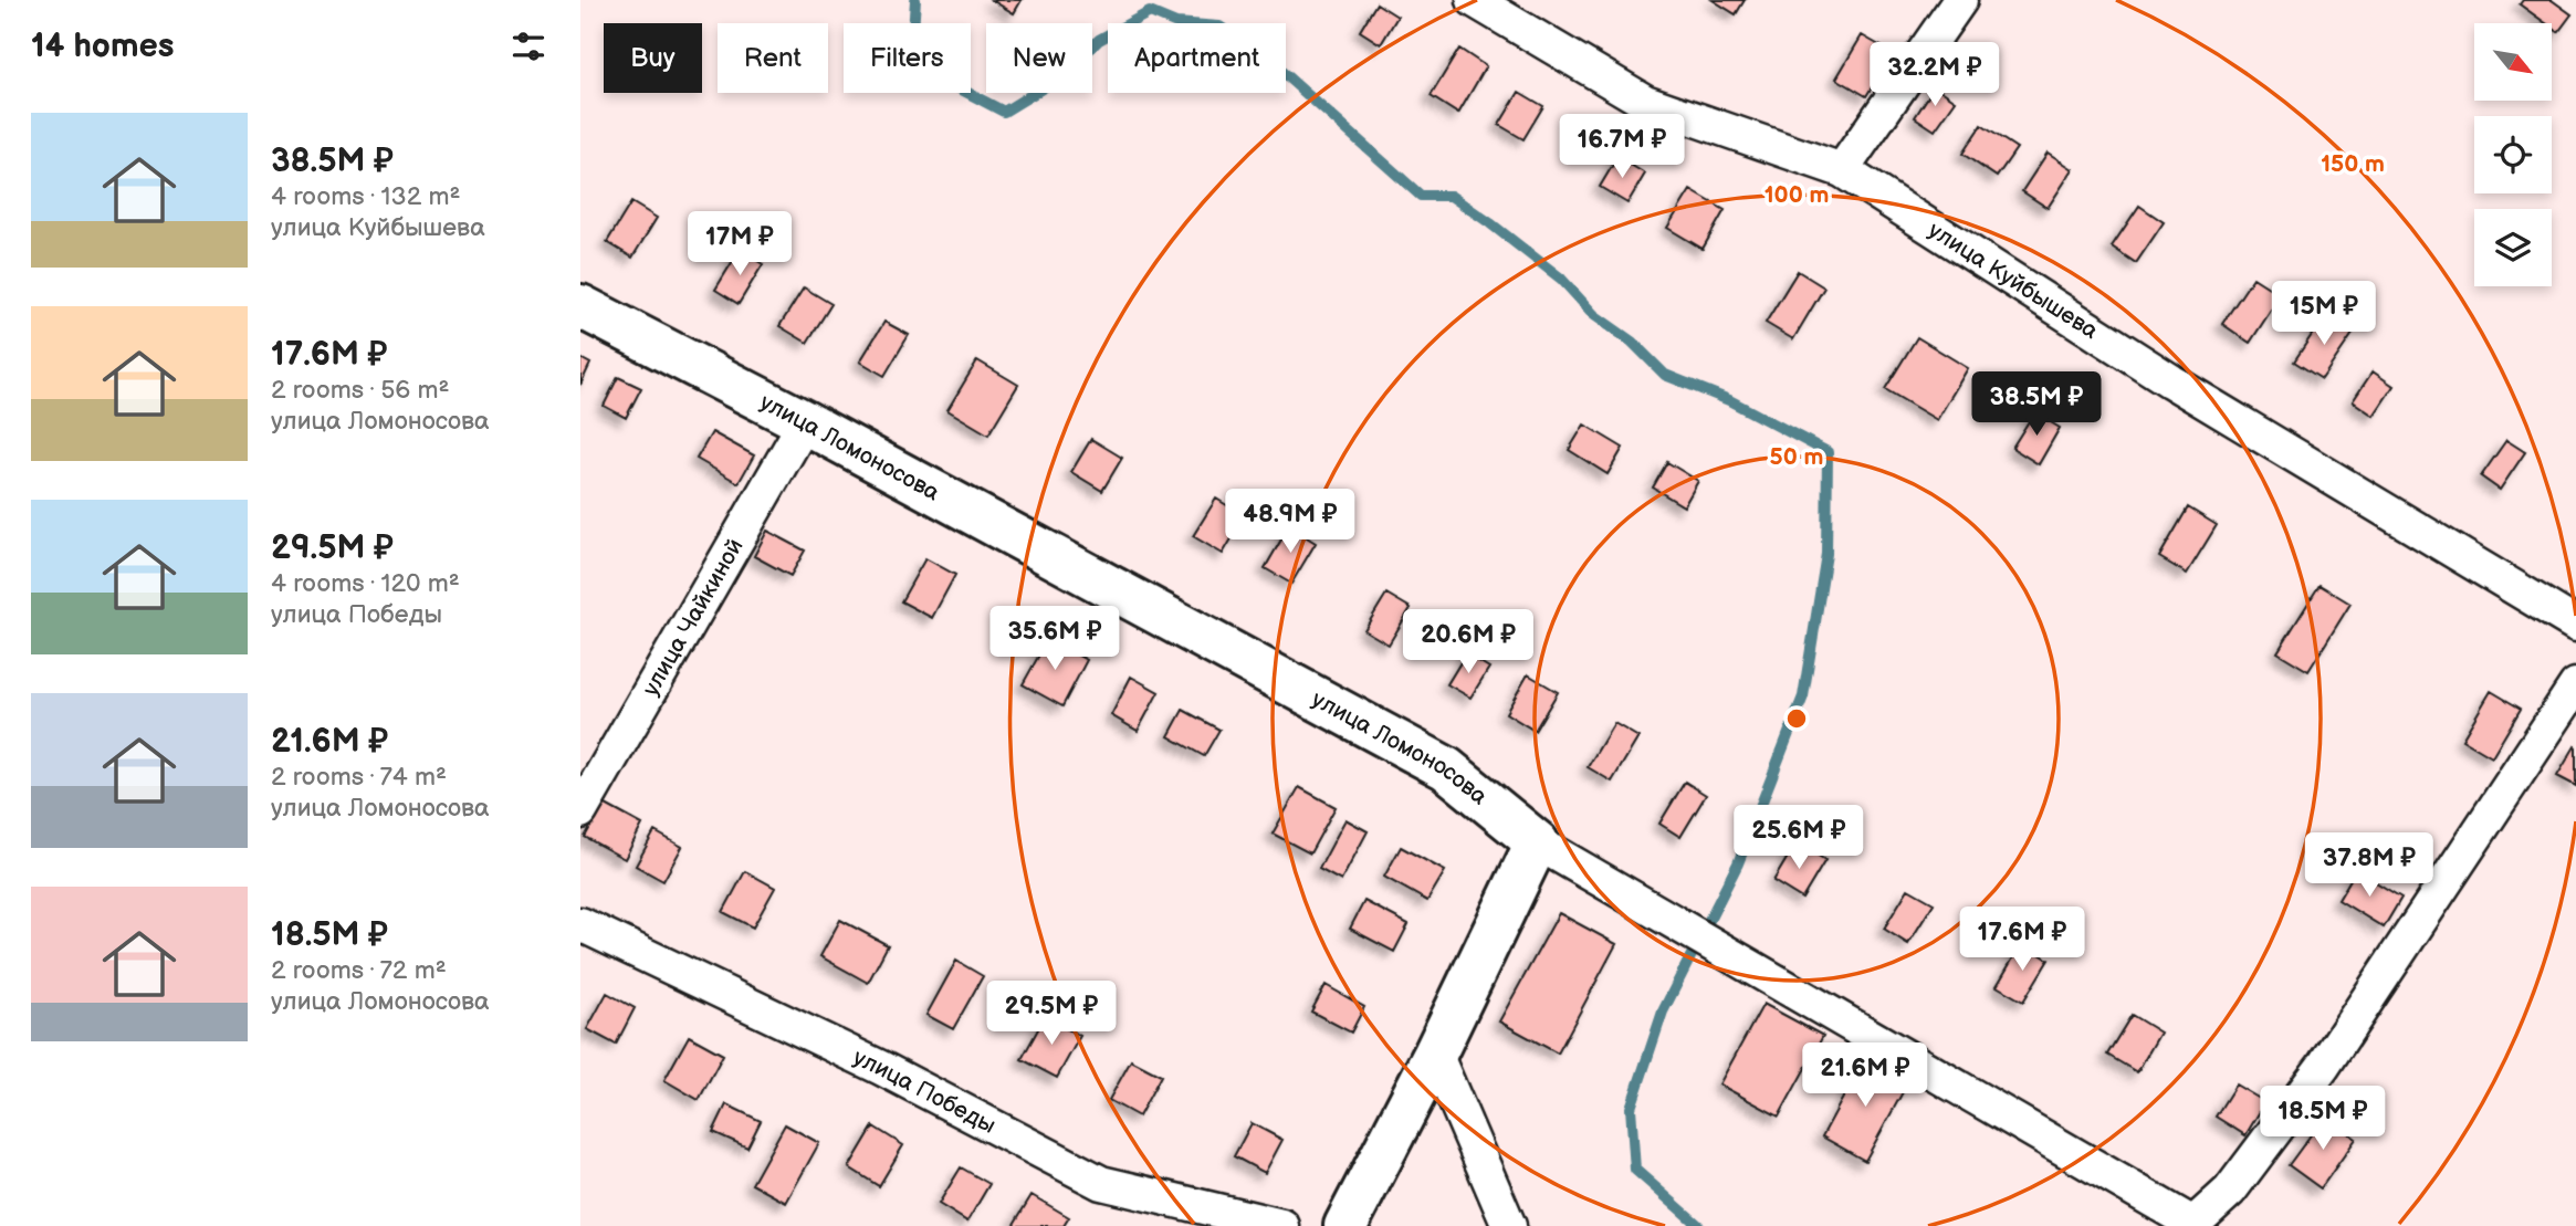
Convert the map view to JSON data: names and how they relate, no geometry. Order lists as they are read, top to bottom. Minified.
{"streets":{"main road":["улица Ломоносова"],"street":["улица Куйбышева","улица Чайкиной","улица Победы"]},"crossings":[["улица Ломоносова","улица Чайкиной"]],"north":"bottom right","page":{"heading":"14 homes","chip":["Buy","Rent","Filters","New","Apartment"],"price":["32.2M ₽","16.7M ₽","17M ₽","15M ₽","38.5M ₽","48.9M ₽","35.6M ₽","20.6M ₽","25.6M ₽","37.8M ₽","17.6M ₽","29.5M ₽","21.6M ₽","18.5M ₽"],"list":[{"name":"38.5M ₽","note":"4 rooms · 132 m² · улица Куйбышева"},{"name":"17.6M ₽","note":"2 rooms · 56 m² · улица Ломоносова"},{"name":"29.5M ₽","note":"4 rooms · 120 m² · улица Победы"},{"name":"21.6M ₽","note":"2 rooms · 74 m² · улица Ломоносова"},{"name":"18.5M ₽","note":"2 rooms · 72 m² · улица Ломоносова"}]},"rings":["150 m","100 m","50 m"]}
